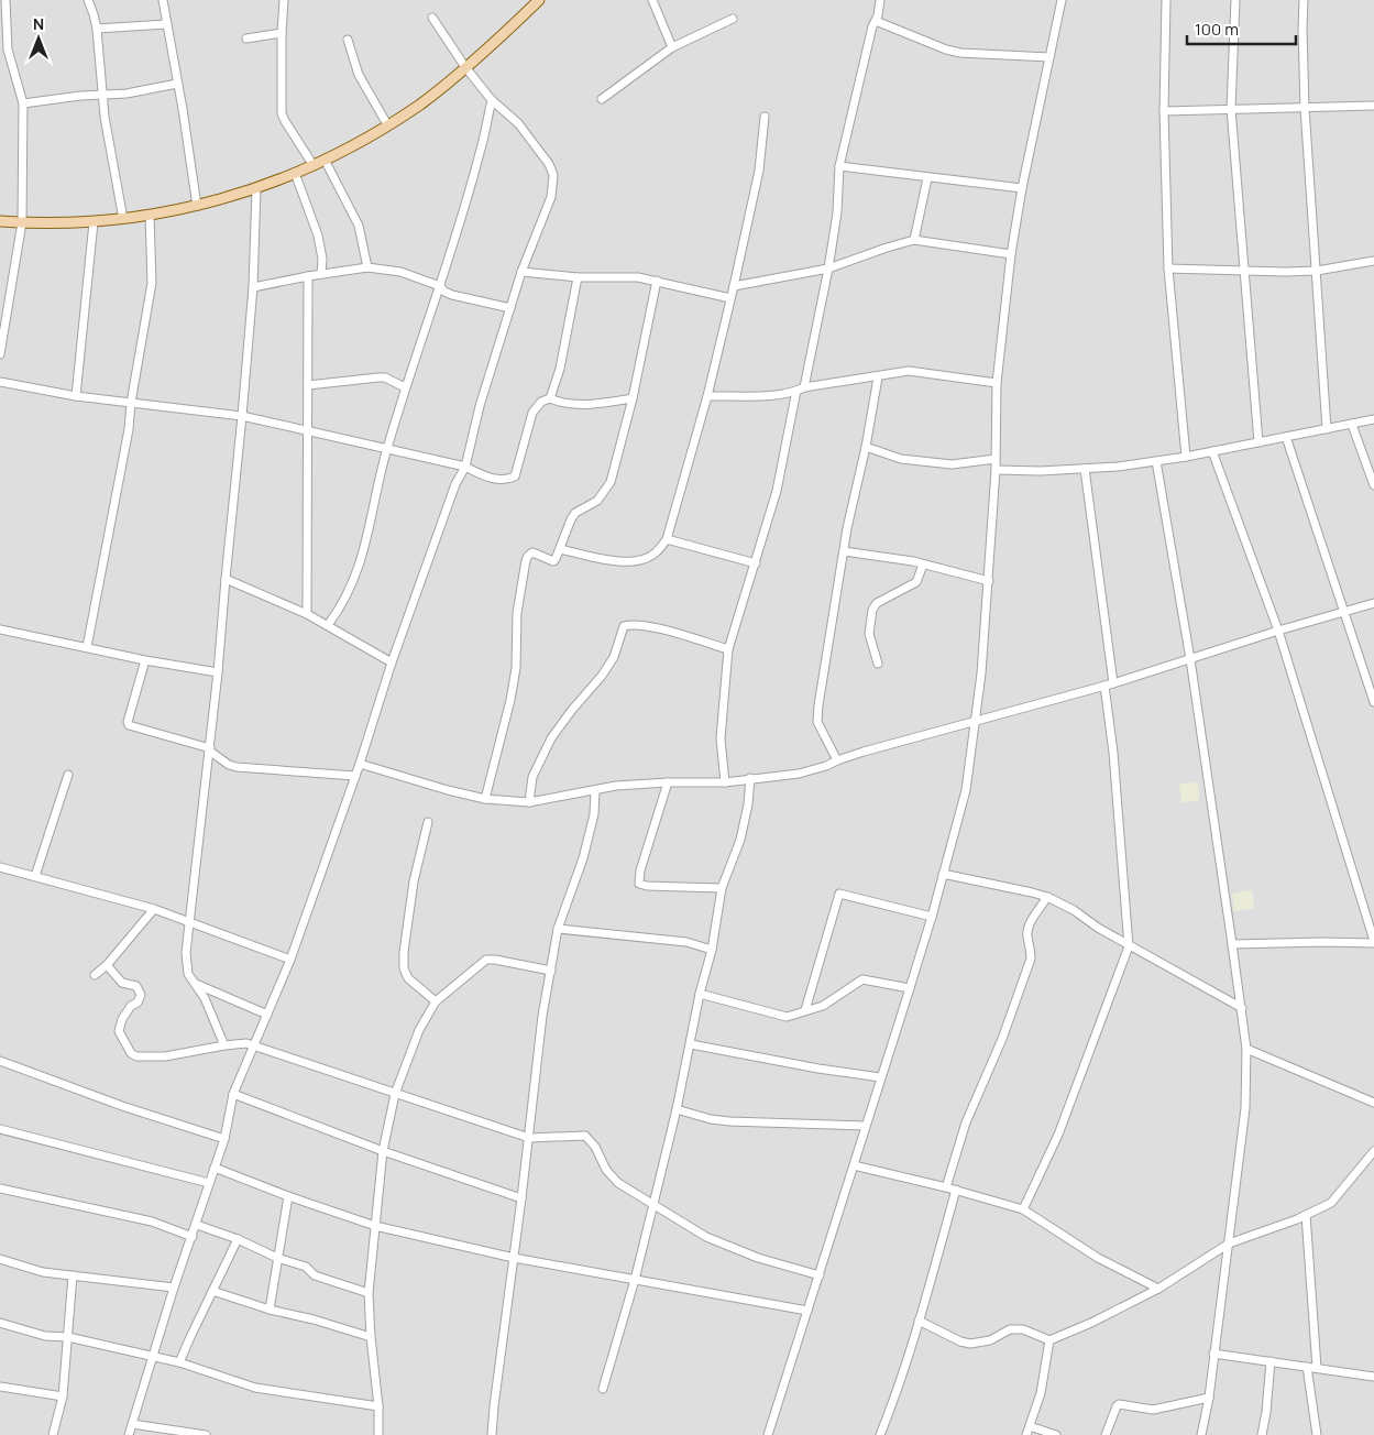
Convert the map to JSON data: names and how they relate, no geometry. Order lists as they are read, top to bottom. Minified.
{"scale_bar":"100 m","north":"top"}
